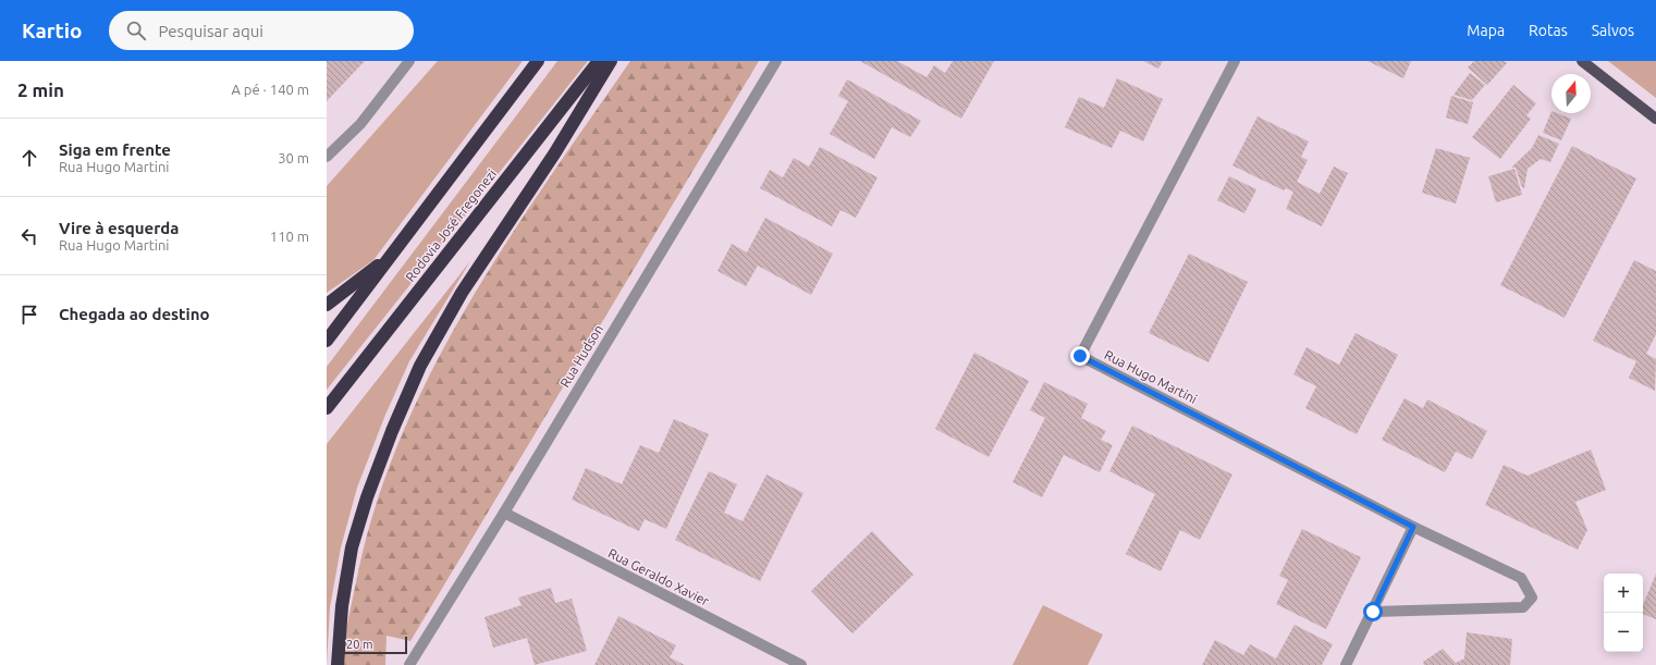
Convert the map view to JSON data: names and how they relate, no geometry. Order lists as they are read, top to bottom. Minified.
{"streets":{"highway":["Rodovia José Fregonezi"],"street":["Rua Hudson","Rua Hugo Martini","Rua Geraldo Xavier"]},"crossings":[["Rua Hudson","Rua Geraldo Xavier"]],"scale_bar":"20 m","north":"top","page":{"header":"Kartio","search":"Pesquisar aqui","nav":["Mapa","Rotas","Salvos"],"heading":["2 min","A pé · 140 m"],"list":[["Siga em frente","Rua Hugo Martini","30 m"],["Vire à esquerda","Rua Hugo Martini","110 m"],"Chegada ao destino"],"map_buttons":["+","−"],"scale":"20 m"}}
